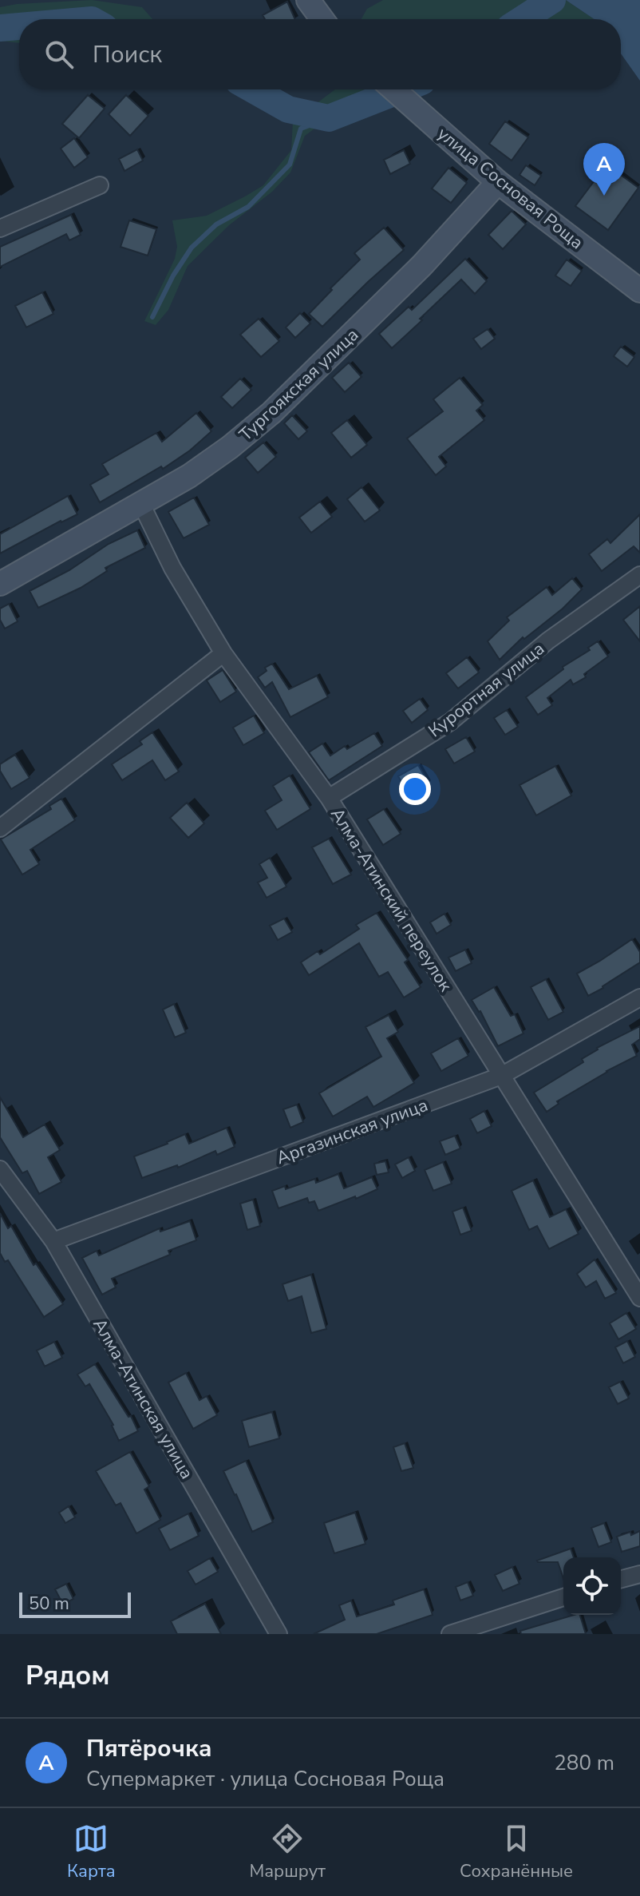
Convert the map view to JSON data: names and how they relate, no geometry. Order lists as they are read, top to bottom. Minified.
{"streets":{"main road":["улица Сосновая Роща","Тургоякская улица"],"street":["Курортная улица","Алма-Атинский переулок","Аргазинская улица","Алма-Атинская улица"]},"crossings":[["улица Сосновая Роща","Тургоякская улица"],["Тургоякская улица","Алма-Атинский переулок"],["Курортная улица","Алма-Атинский переулок"],["Алма-Атинский переулок","Аргазинская улица"],["Аргазинская улица","Алма-Атинская улица"]],"scale_bar":"50 m","page":{"search":"Поиск","pins":"A","scale":"50 m","heading":"Рядом","list":[{"mark":"A","name":"Пятёрочка","note":"Супермаркет · улица Сосновая Роща","value":"280 m"}],"nav":["Карта","Маршрут","Сохранённые"]}}
